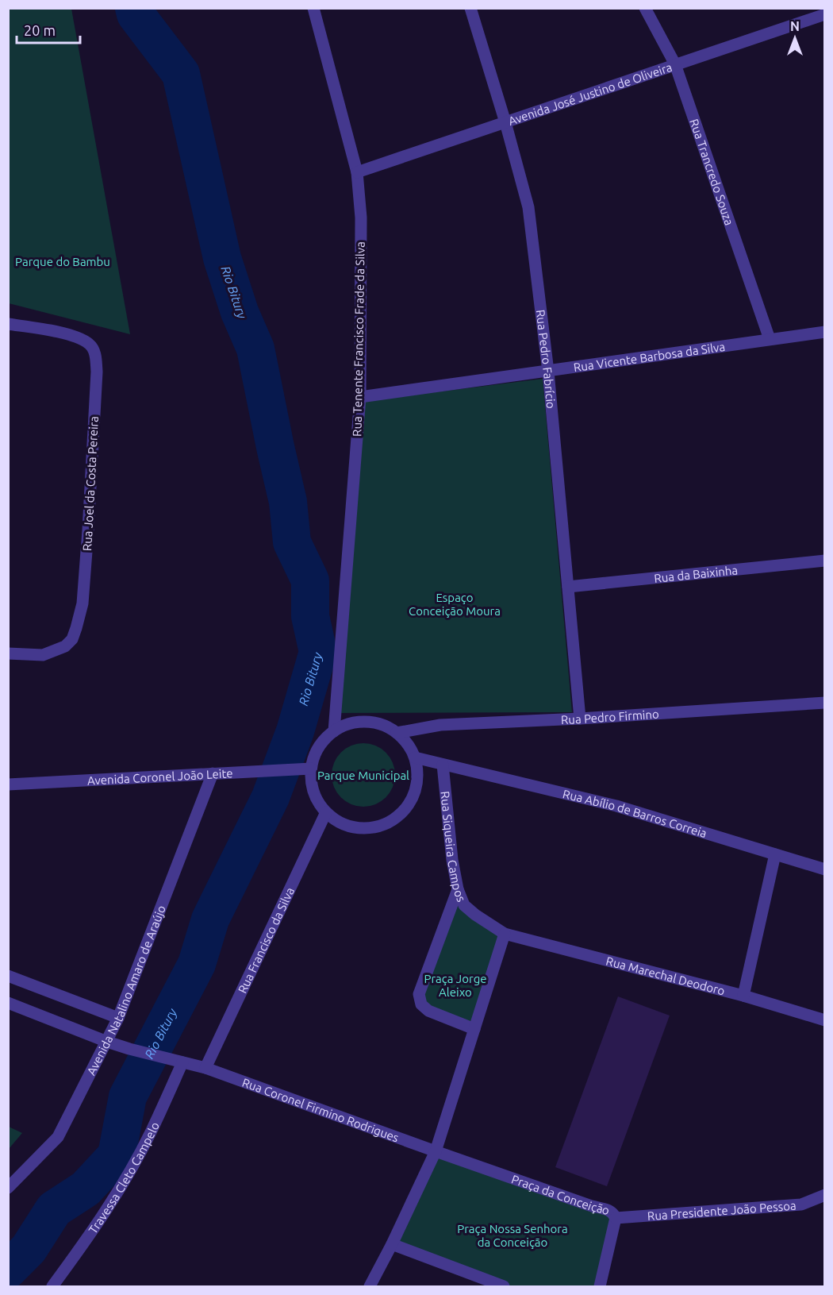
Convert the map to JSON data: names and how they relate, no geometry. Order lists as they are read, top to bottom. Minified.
{"streets":{"street":["Avenida José Justino de Oliveira","Rua Trancredo Souza","Rua Tenente Francisco Frade da Silva","Rua Vicente Barbosa da Silva","Rua Pedro Fabrício","Rua Joel da Costa Pereira","Rua da Baixinha","Rua Pedro Firmino","Avenida Coronel João Leite","Rua Abílio de Barros Correia","Rua Siqueira Campos","Rua Francisco da Silva","Rua Marechal Deodoro","Avenida Natalino Amaro de Araújo","Rua Coronel Firmino Rodrigues","Travessa Cleto Campelo","Praça da Conceição","Rua Presidente João Pessoa"]},"crossings":[["Avenida José Justino de Oliveira","Rua Trancredo Souza"],["Avenida José Justino de Oliveira","Rua Tenente Francisco Frade da Silva"],["Avenida José Justino de Oliveira","Rua Pedro Fabrício"],["Rua Trancredo Souza","Rua Vicente Barbosa da Silva"],["Rua Tenente Francisco Frade da Silva","Rua Vicente Barbosa da Silva"],["Rua Tenente Francisco Frade da Silva","Rua Pedro Firmino"],["Rua Tenente Francisco Frade da Silva","Avenida Coronel João Leite"],["Rua Tenente Francisco Frade da Silva","Rua Abílio de Barros Correia"],["Rua Tenente Francisco Frade da Silva","Rua Francisco da Silva"],["Rua Vicente Barbosa da Silva","Rua Pedro Fabrício"],["Rua Pedro Fabrício","Rua da Baixinha"],["Rua Pedro Fabrício","Rua Pedro Firmino"],["Rua Pedro Firmino","Avenida Coronel João Leite"],["Rua Pedro Firmino","Rua Abílio de Barros Correia"],["Rua Pedro Firmino","Rua Francisco da Silva"],["Avenida Coronel João Leite","Rua Abílio de Barros Correia"],["Avenida Coronel João Leite","Rua Francisco da Silva"],["Avenida Coronel João Leite","Avenida Natalino Amaro de Araújo"],["Rua Abílio de Barros Correia","Rua Siqueira Campos"],["Rua Abílio de Barros Correia","Rua Francisco da Silva"],["Rua Siqueira Campos","Rua Marechal Deodoro"],["Rua Francisco da Silva","Rua Coronel Firmino Rodrigues"],["Avenida Natalino Amaro de Araújo","Rua Coronel Firmino Rodrigues"],["Rua Coronel Firmino Rodrigues","Travessa Cleto Campelo"],["Rua Coronel Firmino Rodrigues","Praça da Conceição"],["Praça da Conceição","Rua Presidente João Pessoa"]],"water":["Rio Bitury"],"parks":["Parque do Bambu","Espaço Conceição Moura","Parque Municipal","Praça Jorge Aleixo","Praça Nossa Senhora da Conceição"],"scale_bar":"20 m","north":"top"}
